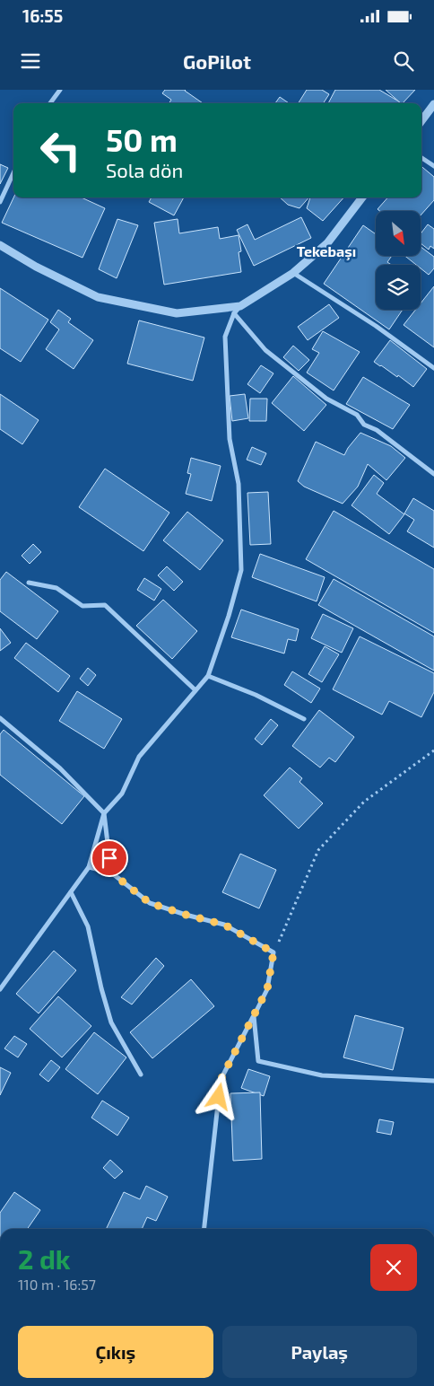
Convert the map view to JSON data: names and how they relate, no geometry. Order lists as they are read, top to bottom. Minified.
{"districts":["Tekebaşı"],"north":"bottom right","page":{"status":"16:55","header":"GoPilot","turn":["50 m","Sola dön"],"heading":["2 dk","110 m · 16:57"],"buttons":["Çıkış","Paylaş"]}}
